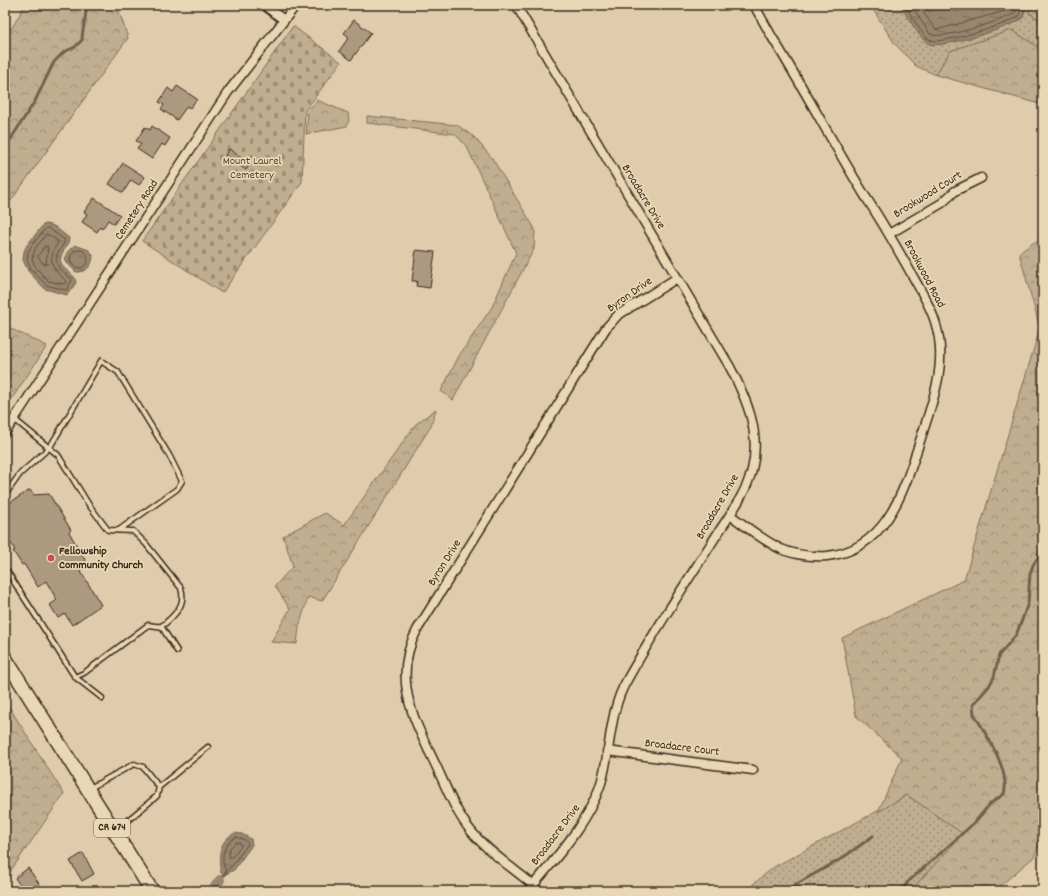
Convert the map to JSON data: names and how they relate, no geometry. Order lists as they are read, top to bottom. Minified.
{"streets":{"main road":["CR 674"],"street":["Brookwood Court","Broadacre Drive","Cemetery Road","Brookwood Road","Byron Drive","Broadacre Court"]},"crossings":[["Brookwood Court","Brookwood Road"],["Broadacre Drive","Brookwood Road"],["Broadacre Drive","Byron Drive"],["Broadacre Drive","Broadacre Court"]],"parks":["Mount Laurel Cemetery"],"places":["Fellowship Community Church"]}
